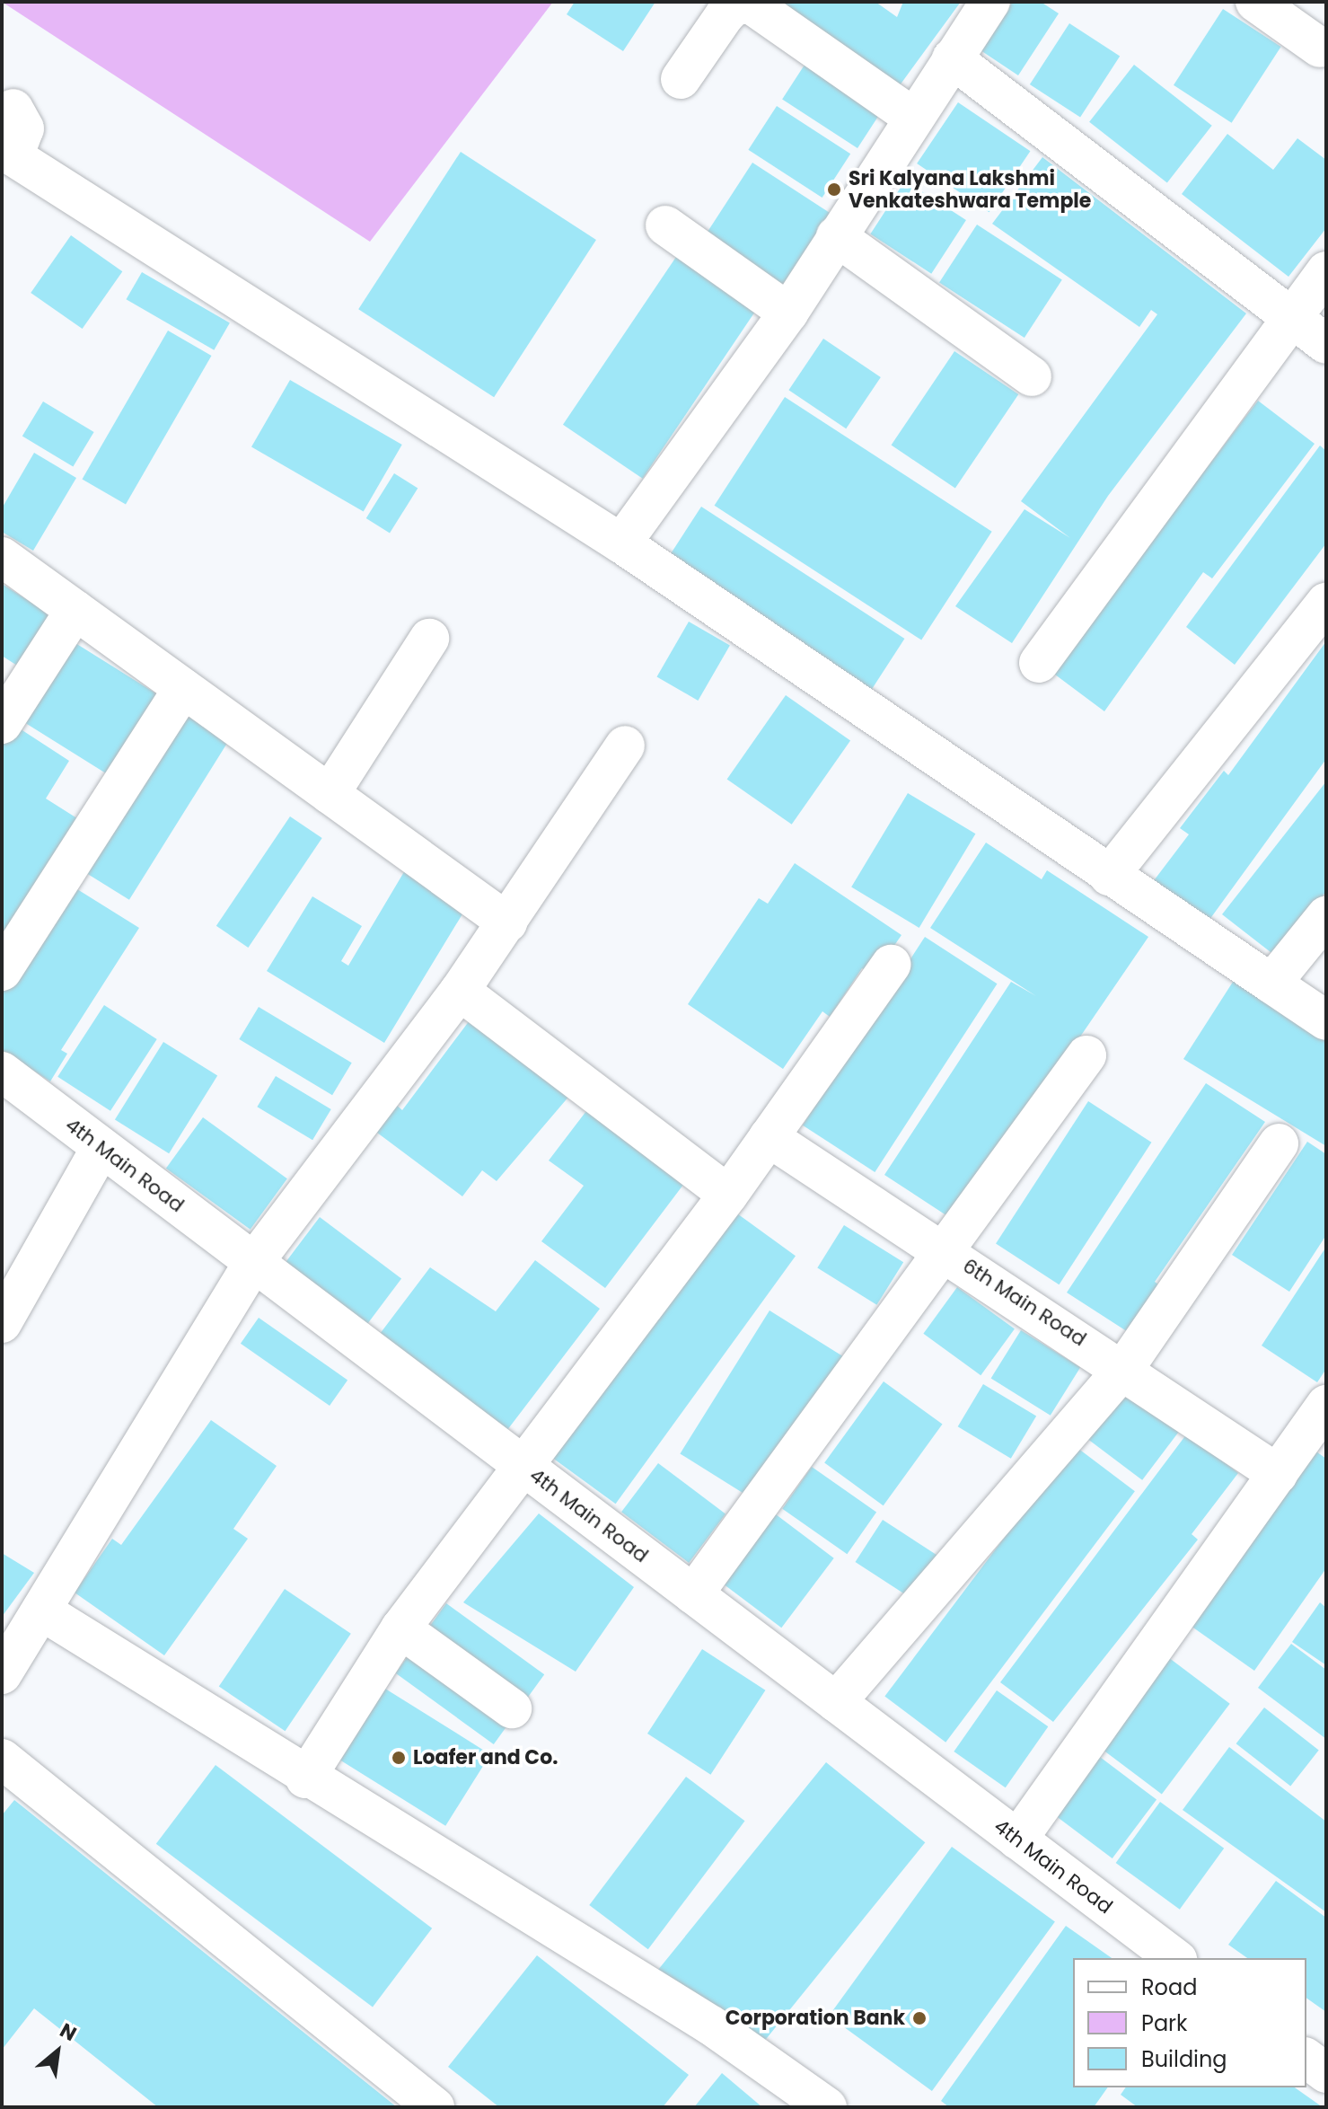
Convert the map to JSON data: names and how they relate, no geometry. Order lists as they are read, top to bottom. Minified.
{"streets":{"street":["4th Main Road","6th Main Road"]},"places":["Sri Kalyana Lakshmi Venkateshwara Temple","Loafer and Co.","Corporation Bank"],"legend":["Road","Park","Building"],"north":"top right"}
